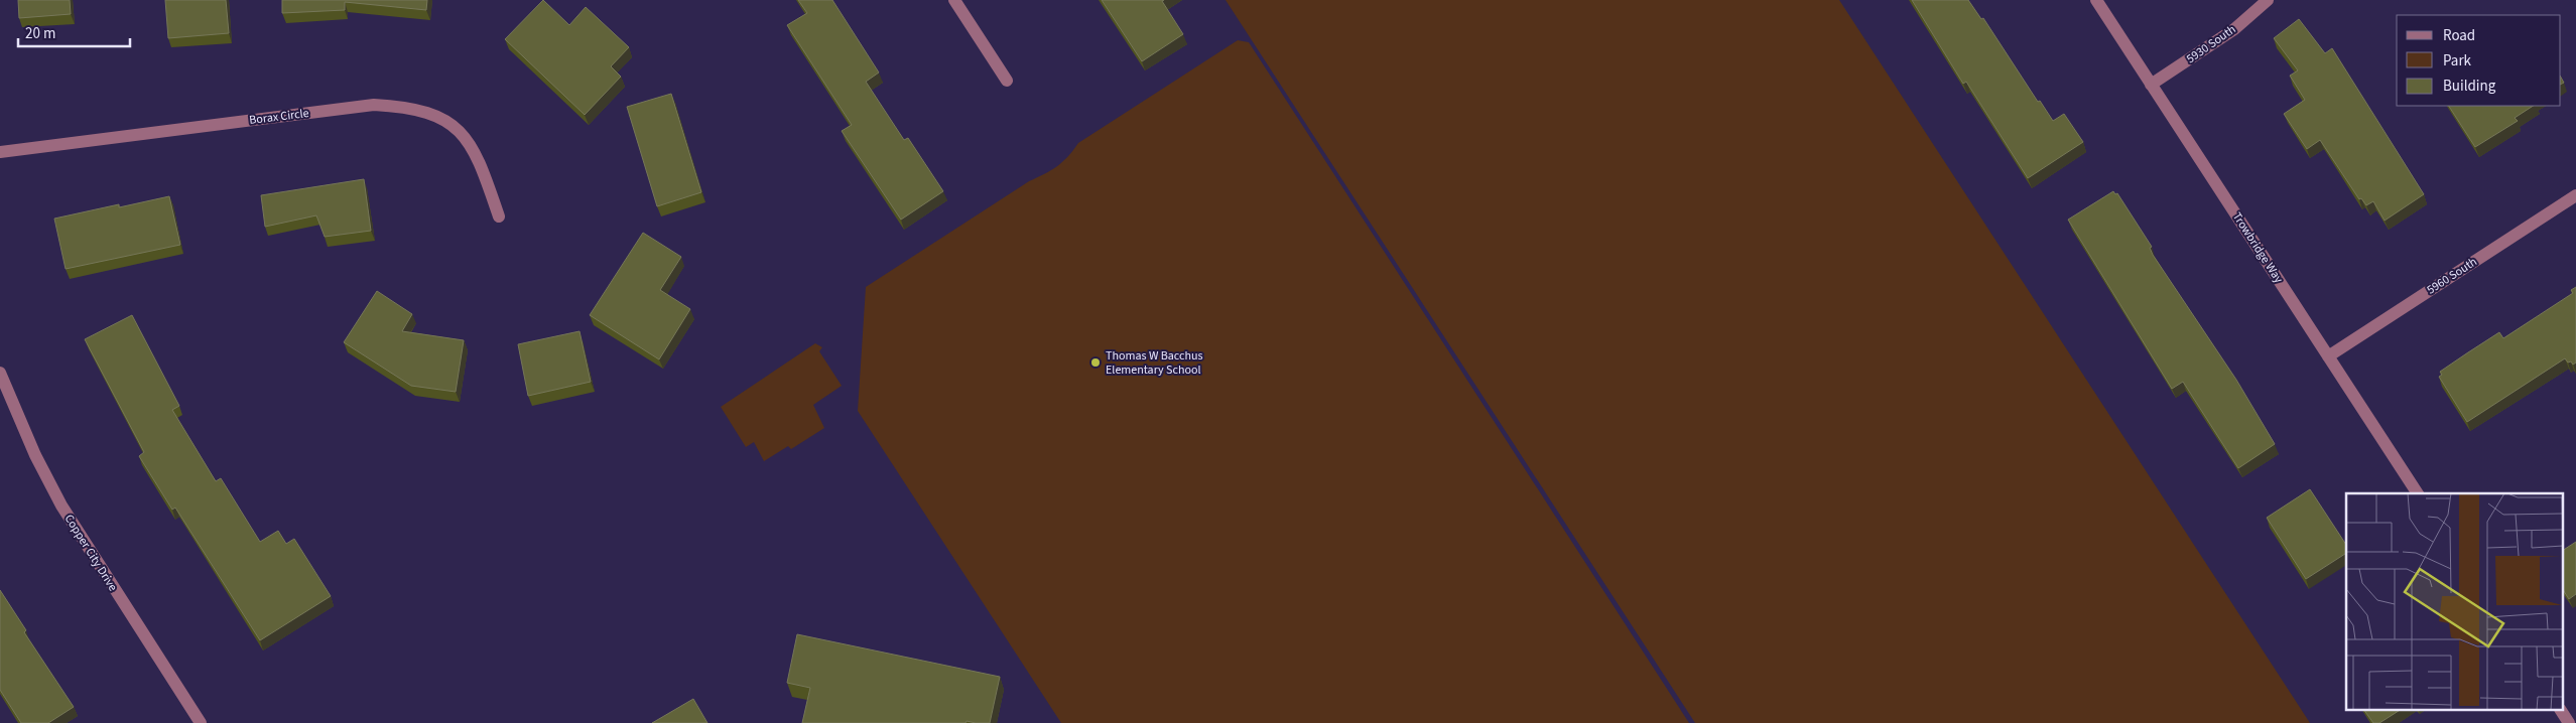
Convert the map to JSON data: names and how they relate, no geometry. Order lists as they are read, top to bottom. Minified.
{"streets":{"street":["5930 South","Borax Circle","Trowbridge Way","5960 South","Copper City Drive"]},"crossings":[["5930 South","Trowbridge Way"],["Trowbridge Way","5960 South"]],"places":["Thomas W Bacchus Elementary School"],"legend":["Road","Park","Building"],"scale_bar":"20 m"}
